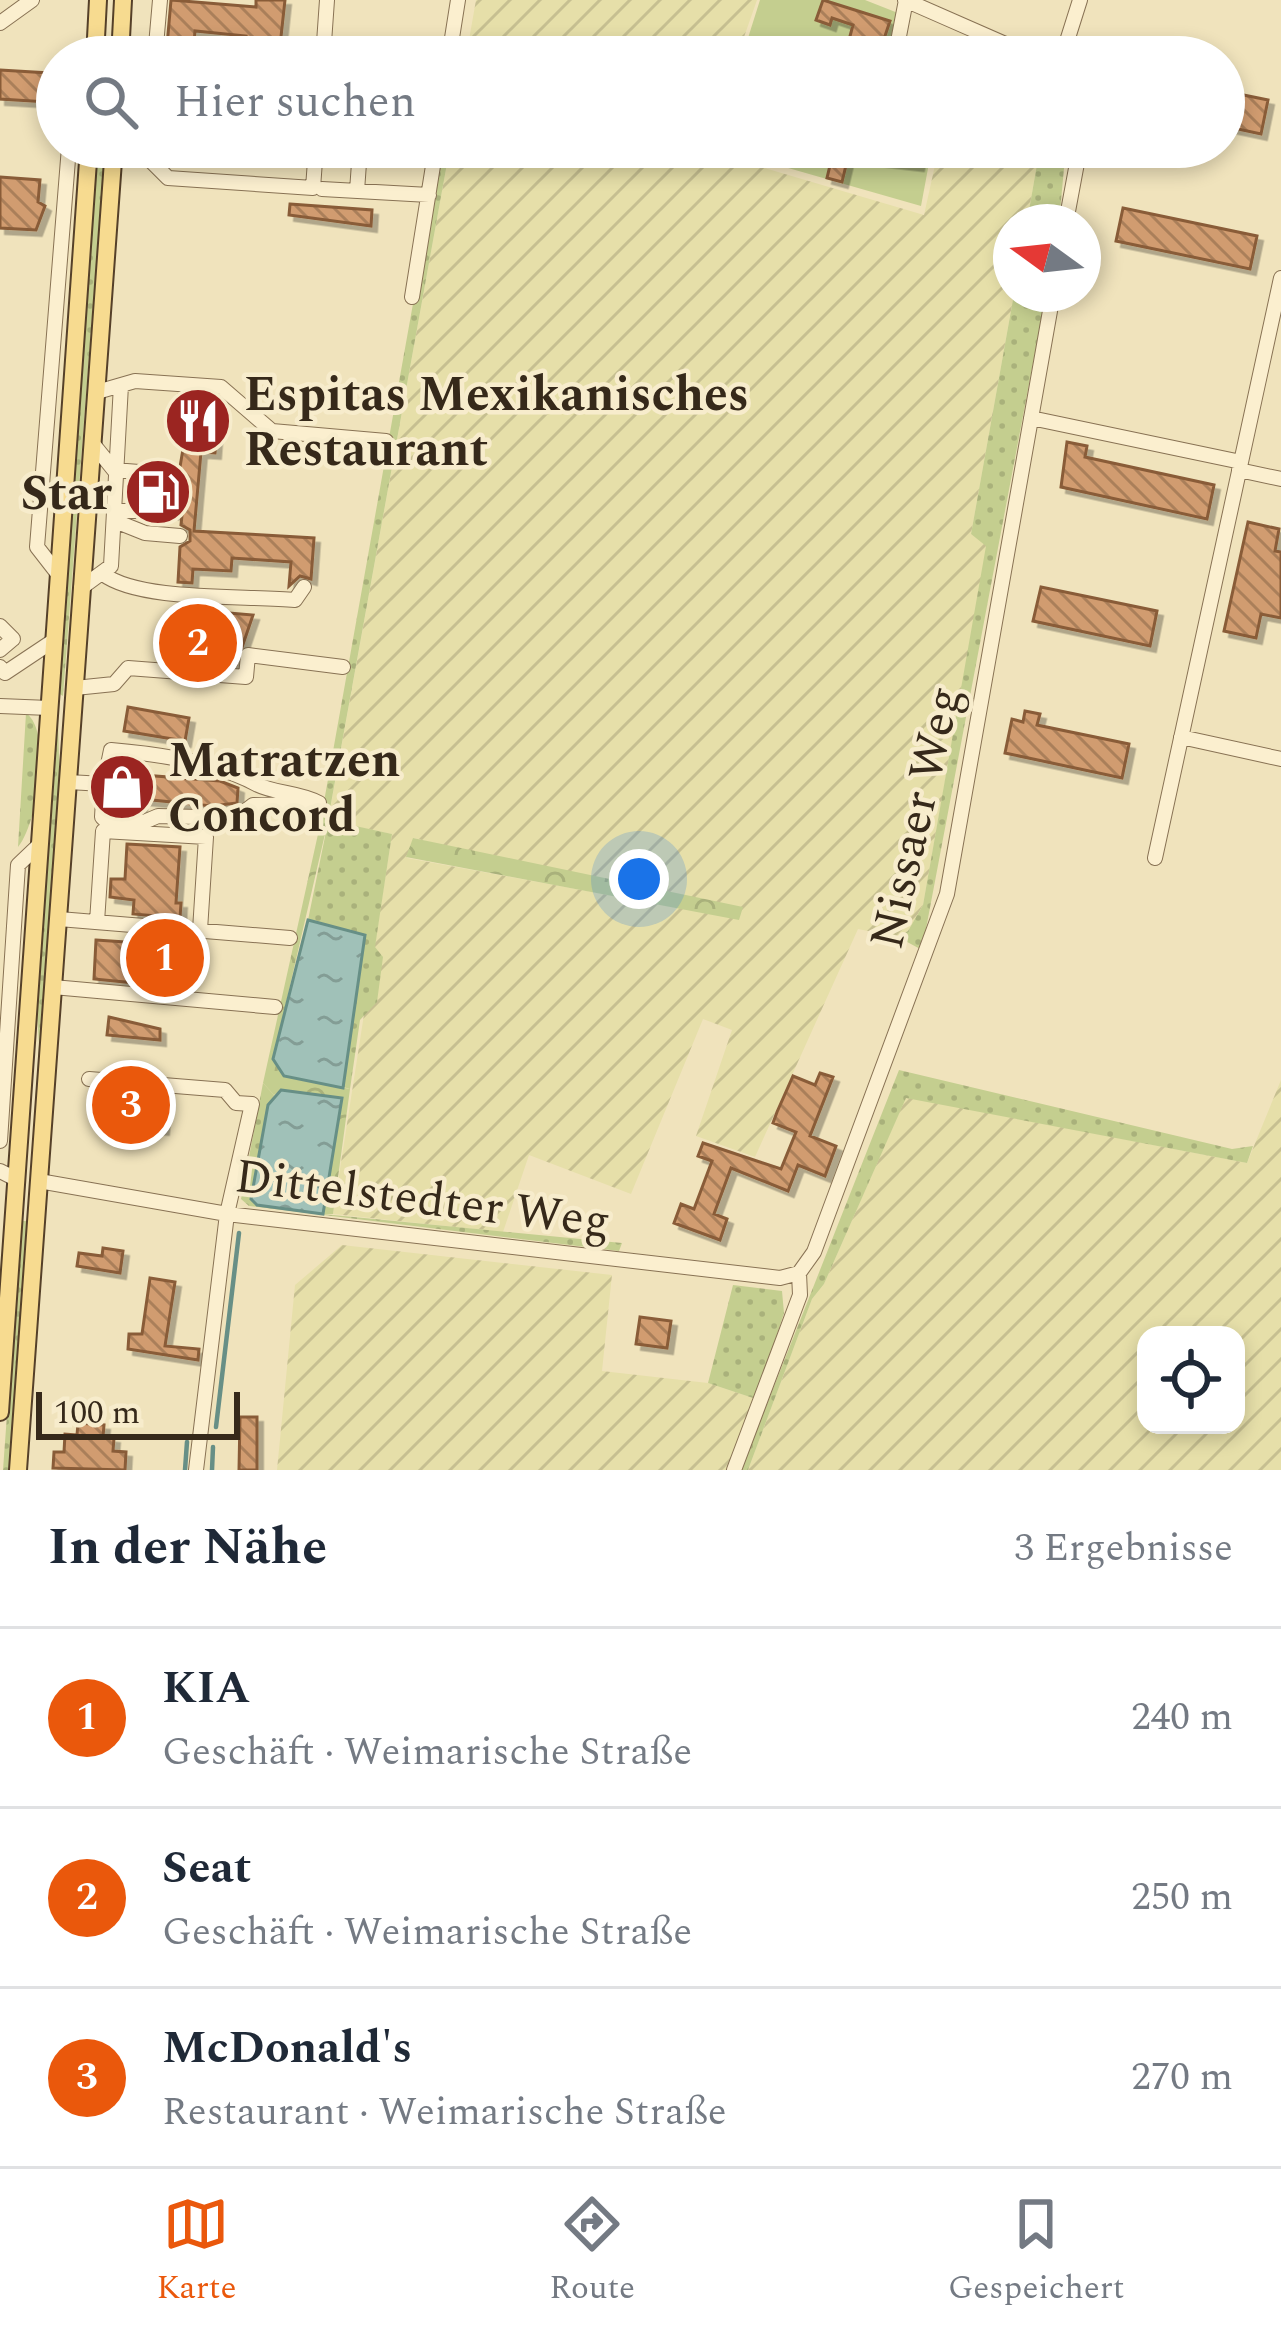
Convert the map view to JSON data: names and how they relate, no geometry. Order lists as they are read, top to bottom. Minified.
{"streets":{"street":["Nissaer Weg","Dittelstedter Weg"]},"crossings":[["Nissaer Weg","Dittelstedter Weg"]],"places":{"restaurant":["Espitas Mexikanisches Restaurant"],"fuel station":["Star"],"shop":["Matratzen Concord"]},"scale_bar":"100 m","north":"left","page":{"search":"Hier suchen","pins":["2","1","3"],"scale":"100 m","heading":["In der Nähe","3 Ergebnisse"],"list":[{"mark":"1","name":"KIA","note":"Geschäft · Weimarische Straße","value":"240 m"},{"mark":"2","name":"Seat","note":"Geschäft · Weimarische Straße","value":"250 m"},{"mark":"3","name":"McDonald's","note":"Restaurant · Weimarische Straße","value":"270 m"}],"nav":["Karte","Route","Gespeichert"]}}
